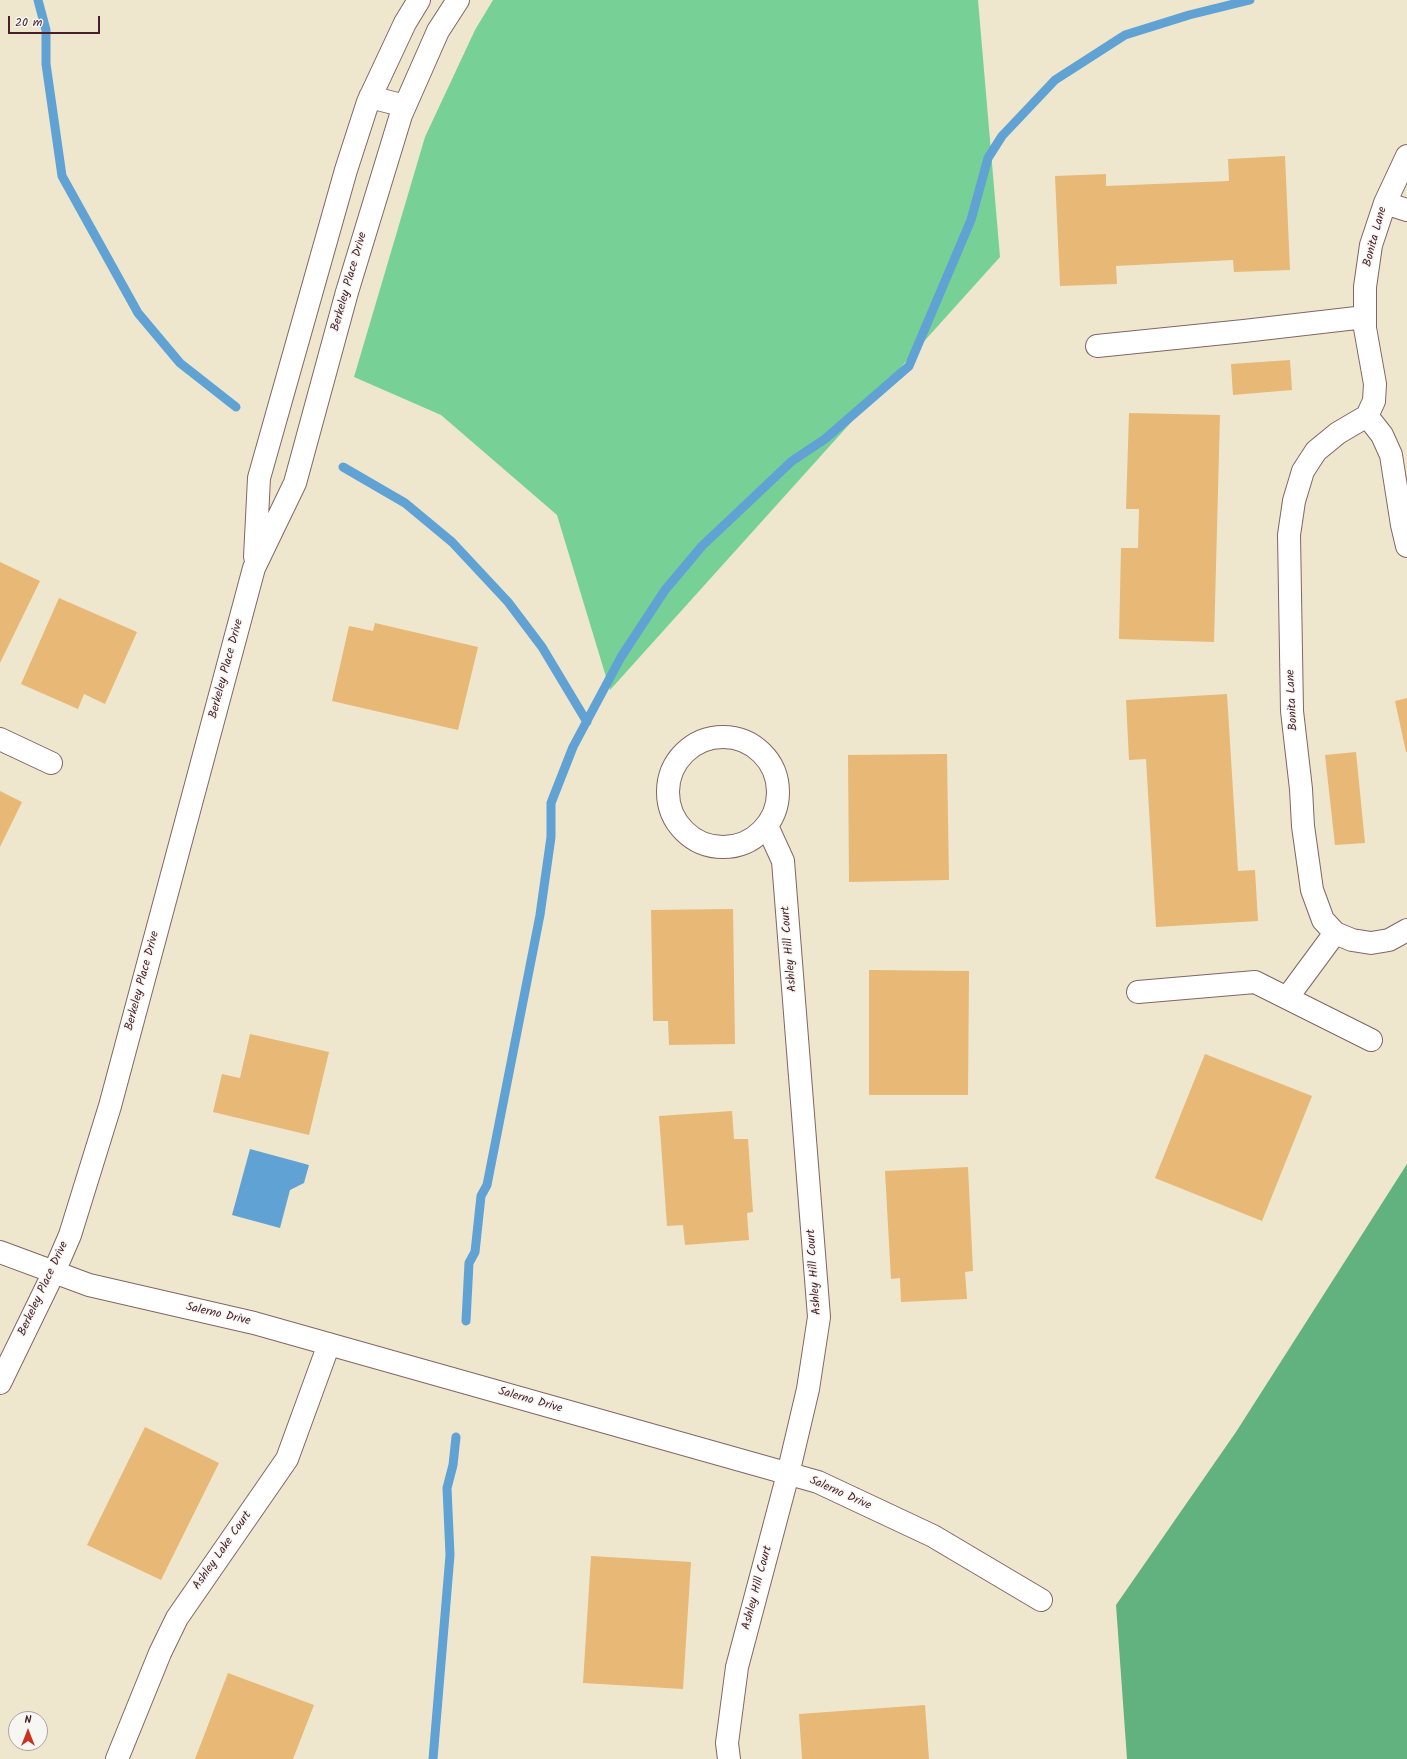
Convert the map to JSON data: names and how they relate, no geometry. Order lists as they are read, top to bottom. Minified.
{"streets":{"street":["Bonita Lane","Berkeley Place Drive","Ashley Hill Court","Salerno Drive","Ashley Lake Court"]},"crossings":[["Berkeley Place Drive","Salerno Drive"],["Ashley Hill Court","Salerno Drive"],["Salerno Drive","Ashley Lake Court"]],"scale_bar":"20 m","north":"top"}
